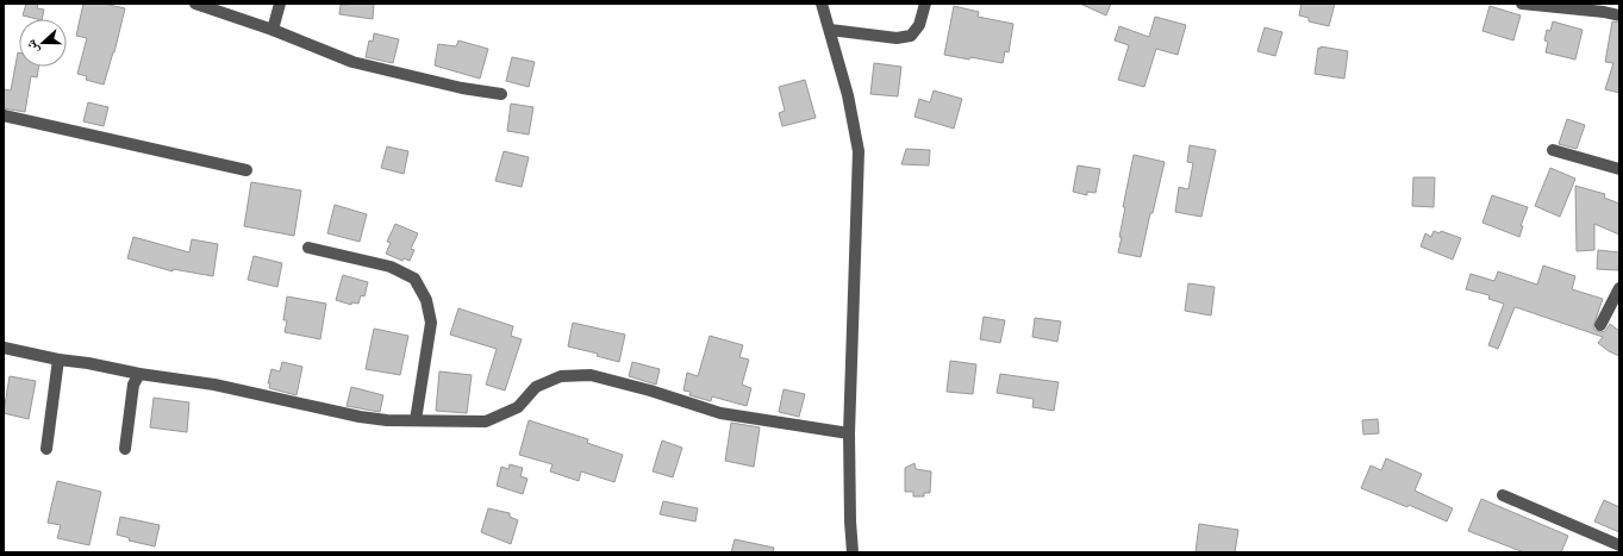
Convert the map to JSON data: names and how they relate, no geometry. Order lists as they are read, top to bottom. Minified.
{"north":"left"}
